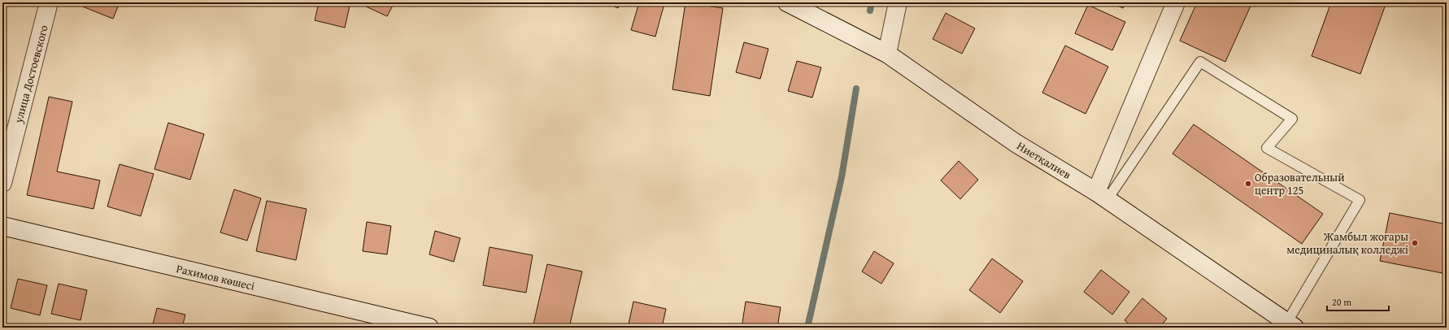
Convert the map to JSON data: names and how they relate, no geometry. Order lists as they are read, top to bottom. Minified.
{"streets":{"street":["улица Достоевского","Ниетқалиев","Рахимов көшесі"]},"places":["Образовательный центр 125","Жамбыл жоғары медициналық колледжі"],"scale_bar":"20 m"}
